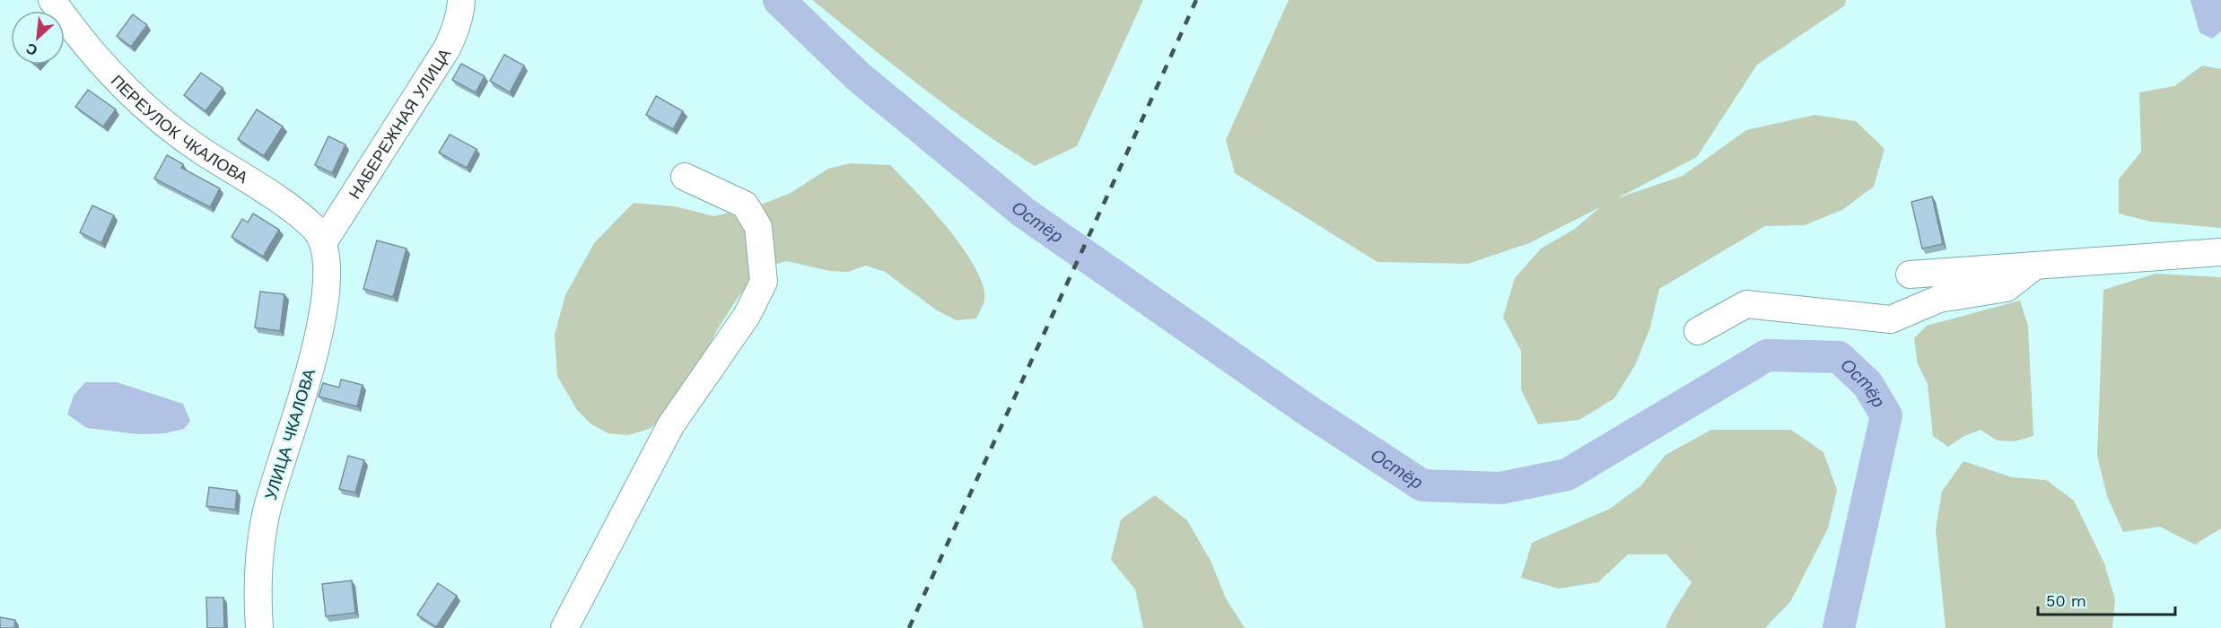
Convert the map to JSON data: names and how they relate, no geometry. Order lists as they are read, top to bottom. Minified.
{"streets":{"street":["НАБЕРЕЖНАЯ УЛИЦА","ПЕРЕУЛОК ЧКАЛОВА","УЛИЦА ЧКАЛОВА"]},"crossings":[["НАБЕРЕЖНАЯ УЛИЦА","ПЕРЕУЛОК ЧКАЛОВА"],["НАБЕРЕЖНАЯ УЛИЦА","УЛИЦА ЧКАЛОВА"],["ПЕРЕУЛОК ЧКАЛОВА","УЛИЦА ЧКАЛОВА"]],"water":["Остёр"],"scale_bar":"50 m","north":"bottom left"}
